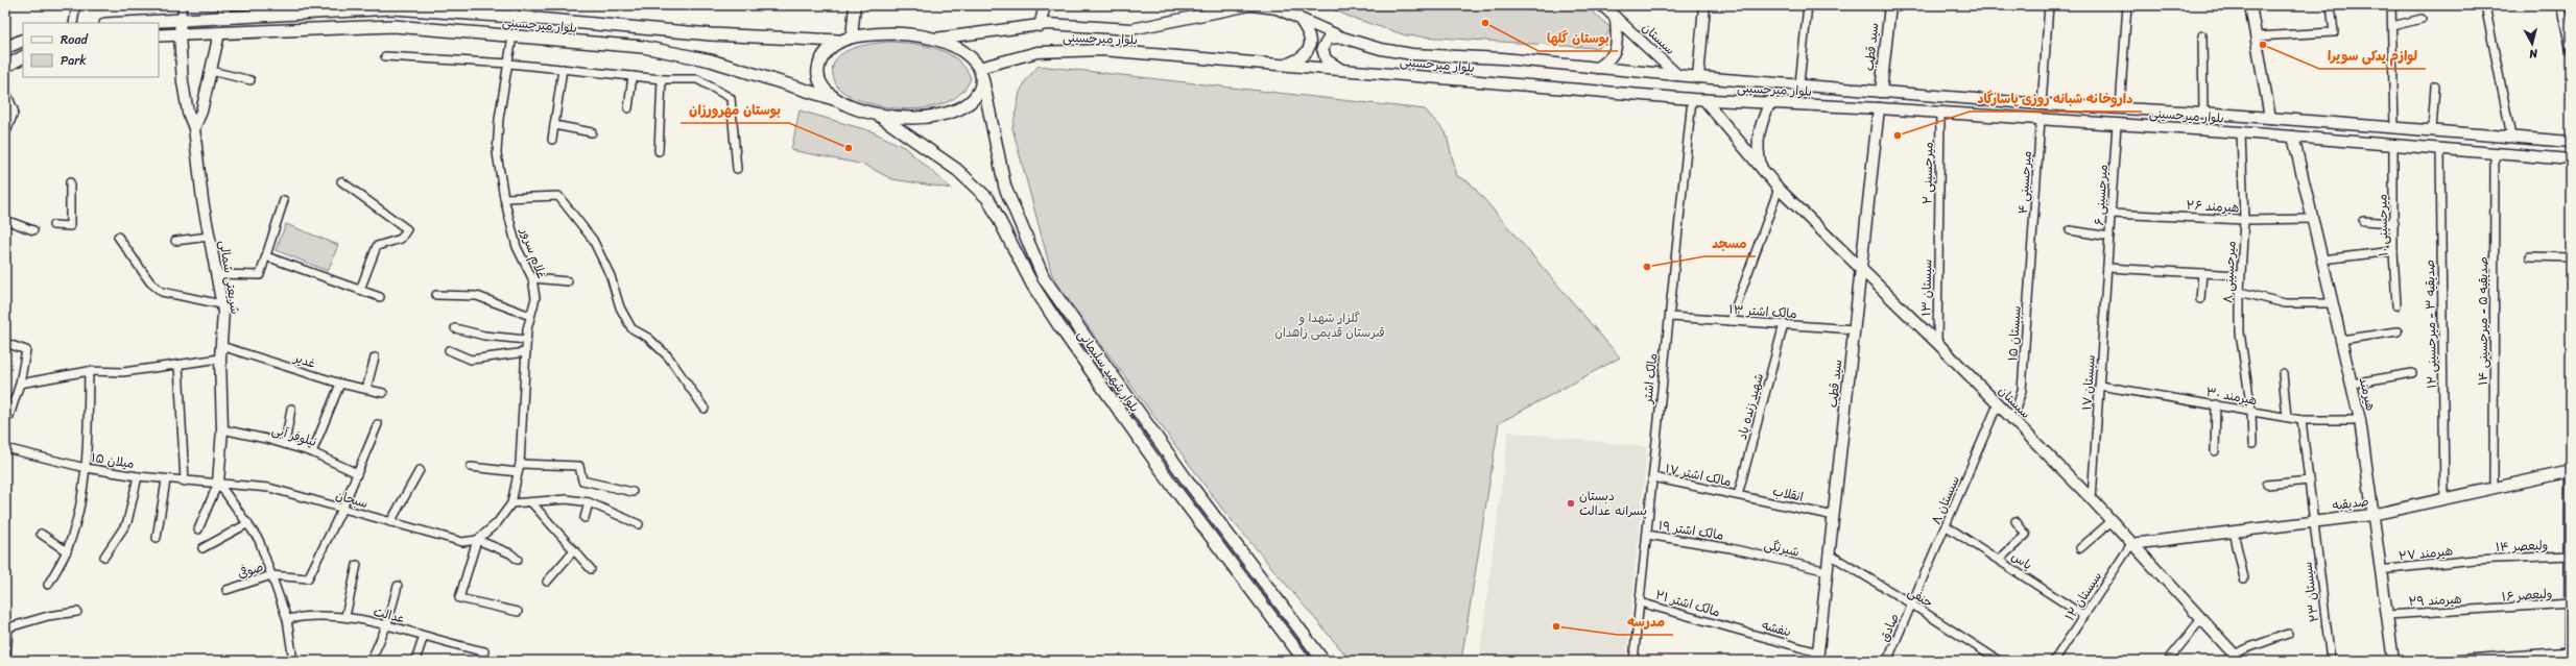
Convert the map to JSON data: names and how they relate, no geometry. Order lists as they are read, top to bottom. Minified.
{"streets":{"main road":["بلوار میرحسینی","سیستان","سید قطب","شریعتی شمالی","بلوار شهید سلیمانی","هیرمند","صدیقیه"],"street":["میرحسینی ۲","میرحسینی ۴","میرحسینی ۶","هیرمند ۲۶","میرحسینی ۱۰","غلام سرور","میرحسینی ۸","سیستان ۱۳","مالک اشتر ۱۳","صدیقیه ۵ - میرحسینی ۱۴","صدیقیه ۳ - میرحسینی ۱۲","سیستان ۱۵","غدیر","مالک اشتر","سیستان ۱۷","هیرمند ۳۰","شهید زنده یاد","نیلوفر آبی","میلان ۱۵","مالک اشتر ۱۷","انقلاب","سبحان","سیستان ۸","مالک اشتر ۱۹","ولیعصر ۱۴","شیرنگی","هیرمند ۲۷","یاس","صوفی","سیستان ۲۳","ولیعصر ۱۶","سیستان ۱۲","حنفی","هیرمند ۲۹","مالک اشتر ۲۱","عدالت","صادق","بنفشه"]},"crossings":[["بلوار میرحسینی","سیستان"],["بلوار میرحسینی","سید قطب"],["بلوار میرحسینی","میرحسینی ۲"],["بلوار میرحسینی","میرحسینی ۴"],["بلوار میرحسینی","میرحسینی ۶"],["بلوار میرحسینی","میرحسینی ۱۰"],["بلوار میرحسینی","غلام سرور"],["بلوار میرحسینی","میرحسینی ۸"],["بلوار میرحسینی","شریعتی شمالی"],["بلوار میرحسینی","صدیقیه ۵ - میرحسینی ۱۴"],["بلوار میرحسینی","صدیقیه ۳ - میرحسینی ۱۲"],["بلوار میرحسینی","بلوار شهید سلیمانی"],["بلوار میرحسینی","مالک اشتر"],["بلوار میرحسینی","هیرمند"],["سیستان","سید قطب"],["سیستان","سیستان ۱۳"],["سیستان","سیستان ۱۵"],["سیستان","سیستان ۱۷"],["سیستان","سیستان ۸"],["سیستان","صدیقیه"],["سیستان","سیستان ۱۲"],["سید قطب","مالک اشتر ۱۳"],["سید قطب","انقلاب"],["سید قطب","شیرنگی"],["سید قطب","حنفی"],["سید قطب","بنفشه"],["میرحسینی ۲","سیستان ۱۳"],["میرحسینی ۴","سیستان ۱۵"],["میرحسینی ۶","هیرمند ۲۶"],["میرحسینی ۶","سیستان ۱۷"],["هیرمند ۲۶","میرحسینی ۸"],["هیرمند ۲۶","هیرمند"],["غلام سرور","سبحان"],["میرحسینی ۸","هیرمند ۳۰"],["شریعتی شمالی","غدیر"],["شریعتی شمالی","نیلوفر آبی"],["شریعتی شمالی","میلان ۱۵"],["شریعتی شمالی","سبحان"],["مالک اشتر ۱۳","مالک اشتر"],["مالک اشتر ۱۳","شهید زنده یاد"],["صدیقیه ۵ - میرحسینی ۱۴","صدیقیه"],["صدیقیه ۳ - میرحسینی ۱۲","صدیقیه"],["مالک اشتر","مالک اشتر ۱۷"],["مالک اشتر","مالک اشتر ۱۹"],["مالک اشتر","مالک اشتر ۲۱"],["سیستان ۱۷","هیرمند ۳۰"],["هیرمند","هیرمند ۳۰"],["هیرمند","صدیقیه"],["هیرمند","هیرمند ۲۷"],["هیرمند","هیرمند ۲۹"],["هیرمند ۳۰","سیستان ۲۳"],["شهید زنده یاد","مالک اشتر ۱۷"],["شهید زنده یاد","انقلاب"],["میلان ۱۵","سبحان"],["مالک اشتر ۱۷","انقلاب"],["سبحان","صوفی"],["سیستان ۸","یاس"],["سیستان ۸","حنفی"],["سیستان ۸","صادق"],["صدیقیه","سیستان ۲۳"],["صدیقیه","سیستان ۱۲"],["مالک اشتر ۱۹","شیرنگی"],["ولیعصر ۱۴","هیرمند ۲۷"],["یاس","سیستان ۱۲"],["ولیعصر ۱۶","هیرمند ۲۹"],["حنفی","صادق"],["مالک اشتر ۲۱","بنفشه"]],"parks":["گلزار شهدا و قبرستان قدیمی زاهدان"],"places":["بوستان گلها","لوازم یدکی سویرا","داروخانه شبانه روزی پاسارگاد","بوستان مهرورزان","مسجد","دبستان پسرانه عدالت","مدرسه"],"legend":["Road","Park"],"north":"bottom"}
